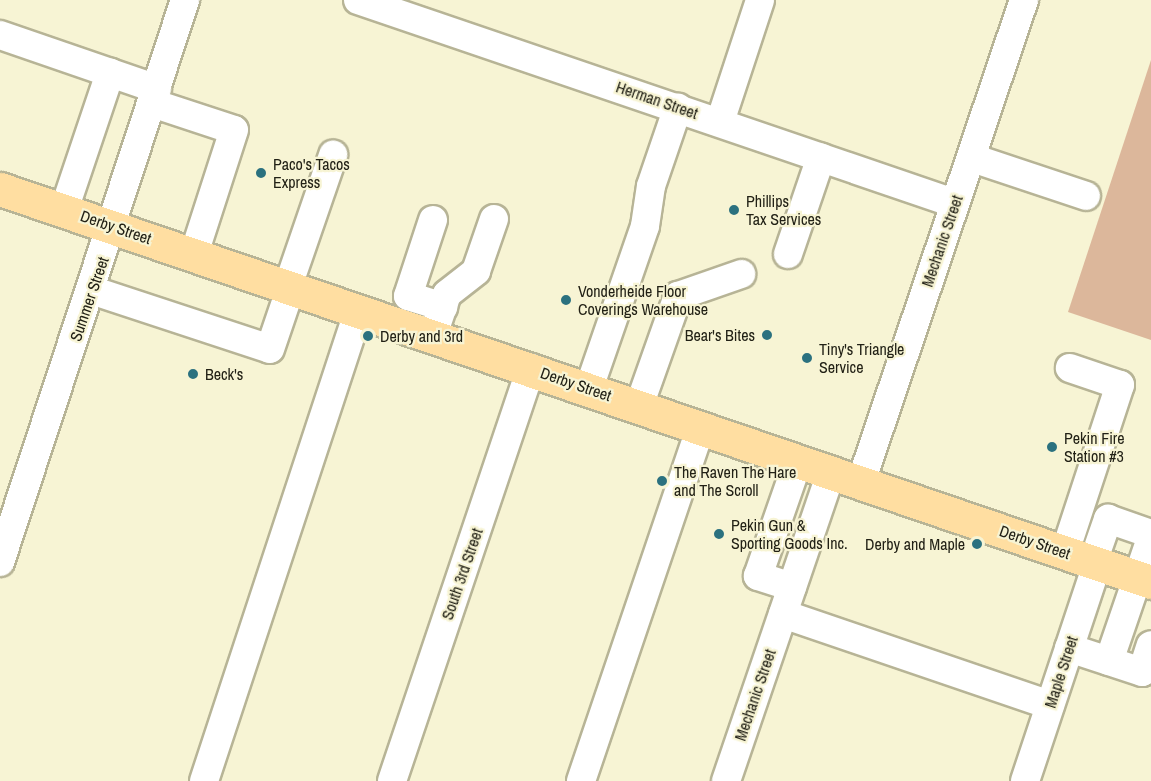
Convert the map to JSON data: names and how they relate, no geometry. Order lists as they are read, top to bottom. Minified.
{"streets":{"main road":["Derby Street"],"street":["Herman Street","Mechanic Street","Summer Street","South 3rd Street","Maple Street"]},"crossings":[["Herman Street","Mechanic Street"],["Derby Street","Mechanic Street"],["Derby Street","Summer Street"],["Derby Street","South 3rd Street"],["Derby Street","Maple Street"]],"places":["Paco's Tacos Express","Phillips Tax Services","Vonderheide Floor Coverings Warehouse","Bear's Bites","Derby and 3rd","Tiny's Triangle Service","Beck's","Pekin Fire Station #3","The Raven The Hare and The Scroll","Pekin Gun & Sporting Goods Inc.","Derby and Maple"]}
